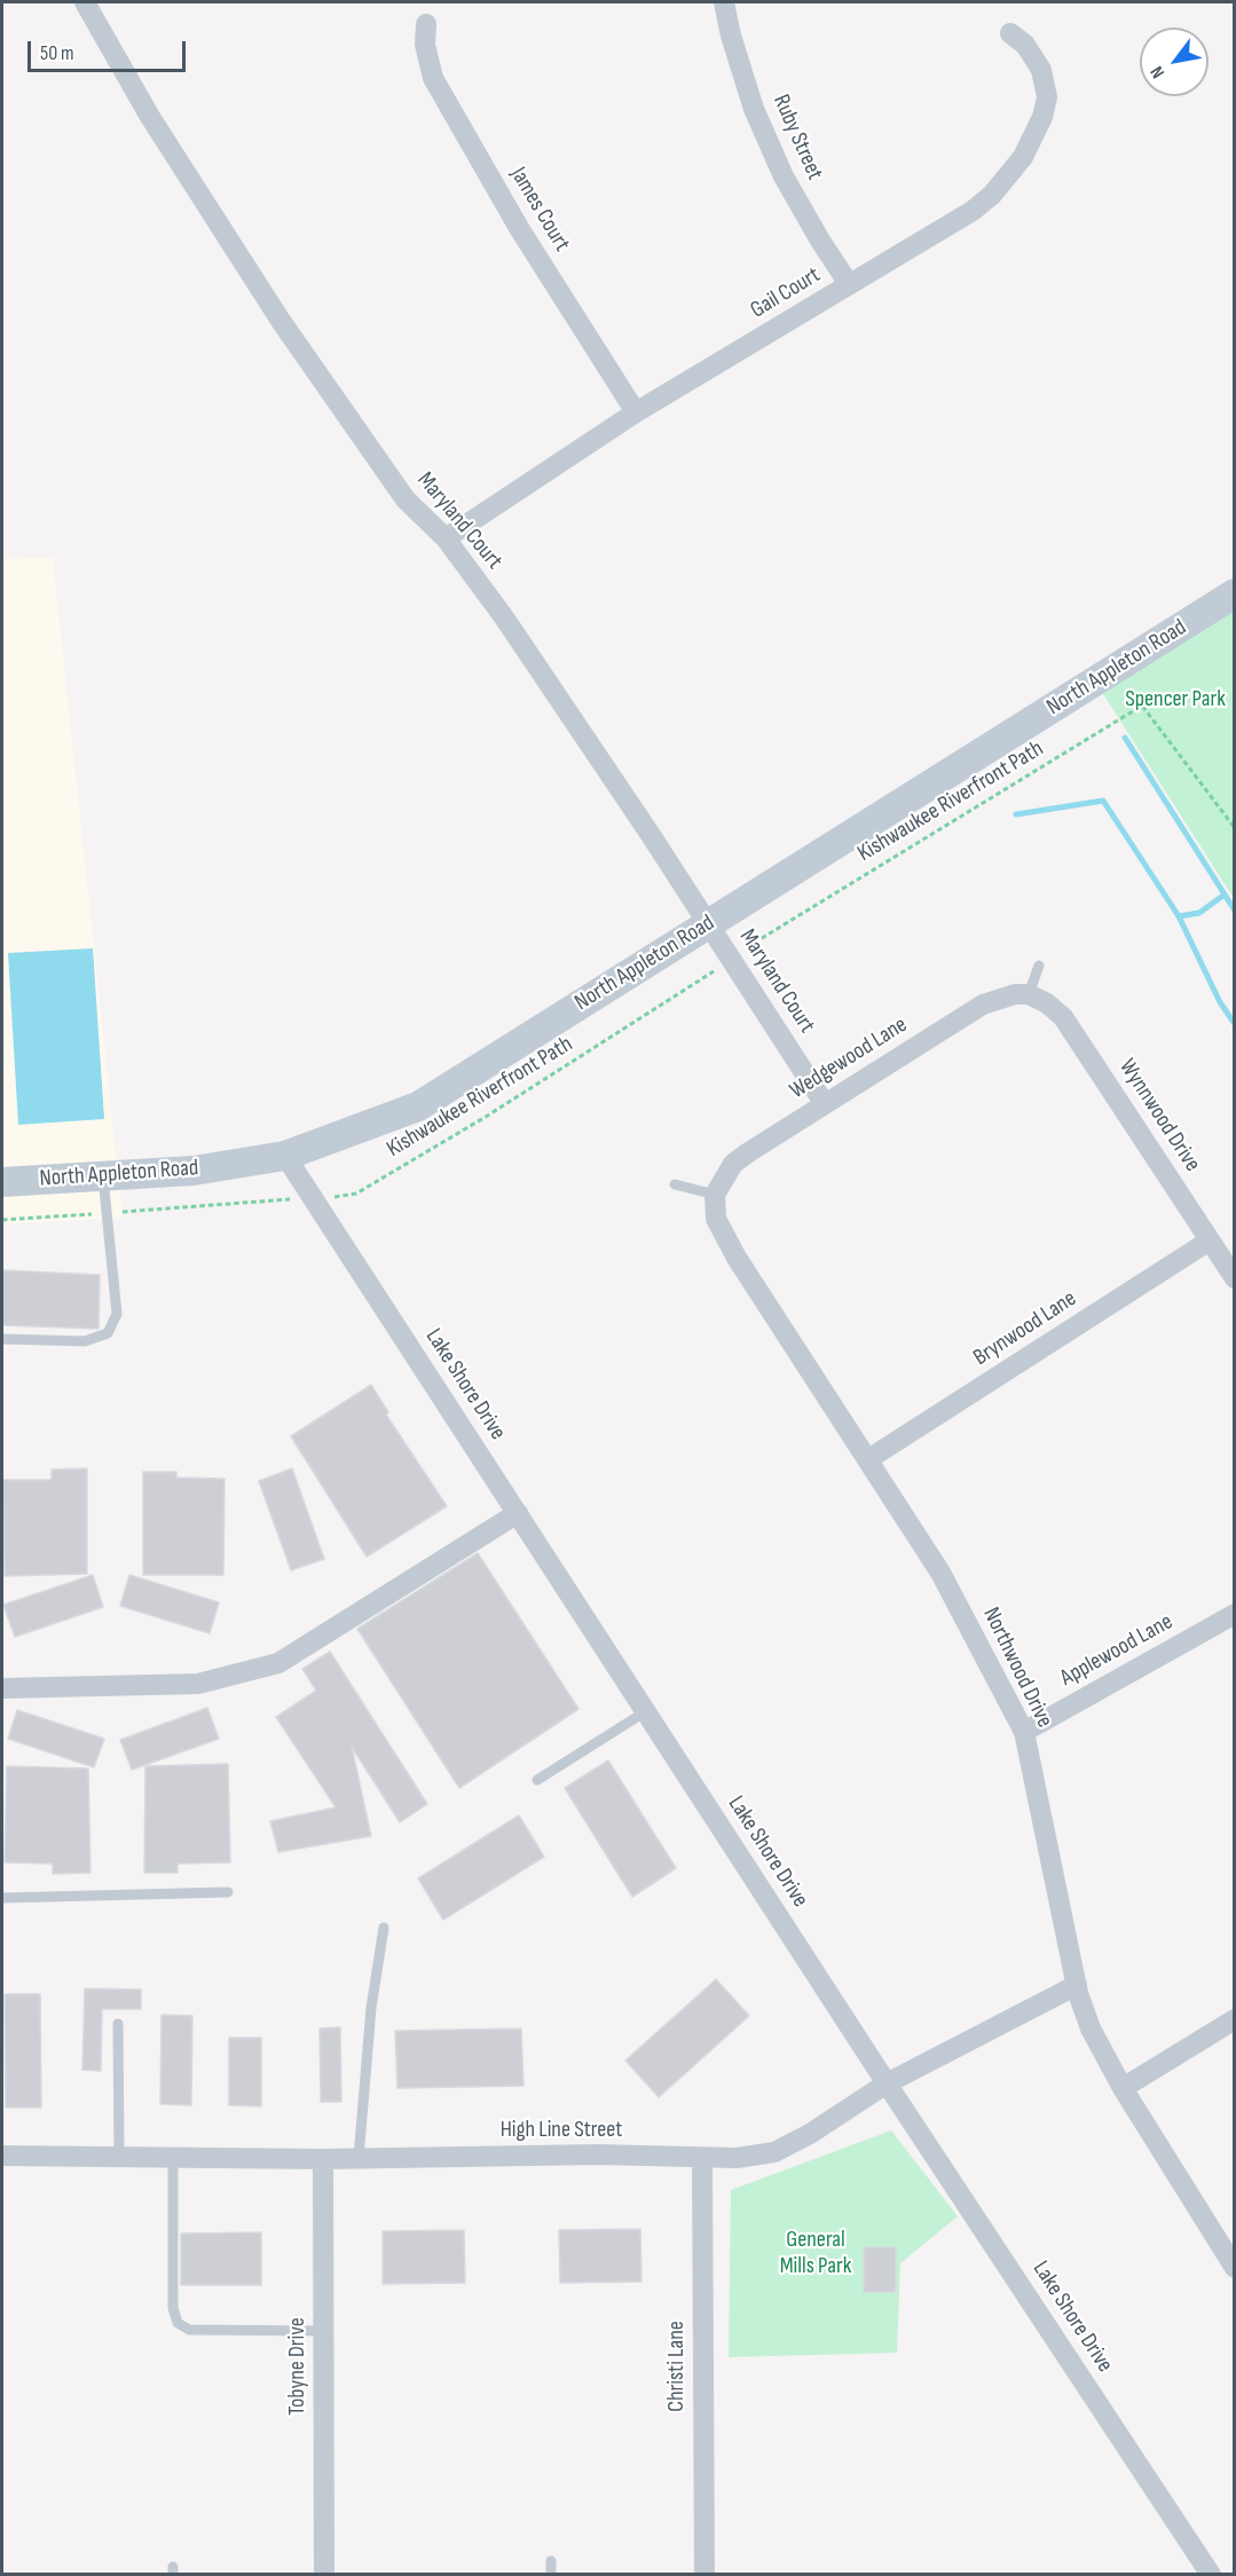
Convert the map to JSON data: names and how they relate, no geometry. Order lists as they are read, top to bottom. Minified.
{"streets":{"main road":["North Appleton Road"],"street":["Ruby Street","James Court","Gail Court","Maryland Court","Wedgewood Lane","Wynnwood Drive","Brynwood Lane","Lake Shore Drive","Applewood Lane","Northwood Drive","High Line Street","Tobyne Drive","Christi Lane"],"path":["Kishwaukee Riverfront Path"]},"crossings":[["Ruby Street","Gail Court"],["James Court","Gail Court"],["Gail Court","Maryland Court"],["Maryland Court","North Appleton Road"],["Maryland Court","Kishwaukee Riverfront Path"],["Maryland Court","Wedgewood Lane"],["North Appleton Road","Lake Shore Drive"],["Kishwaukee Riverfront Path","Lake Shore Drive"],["Wedgewood Lane","Wynnwood Drive"],["Wedgewood Lane","Northwood Drive"],["Wynnwood Drive","Brynwood Lane"],["Brynwood Lane","Northwood Drive"],["Lake Shore Drive","High Line Street"],["Applewood Lane","Northwood Drive"],["Northwood Drive","High Line Street"],["High Line Street","Tobyne Drive"],["High Line Street","Christi Lane"]],"parks":["Spencer Park","General Mills Park"],"scale_bar":"50 m","north":"bottom left"}
